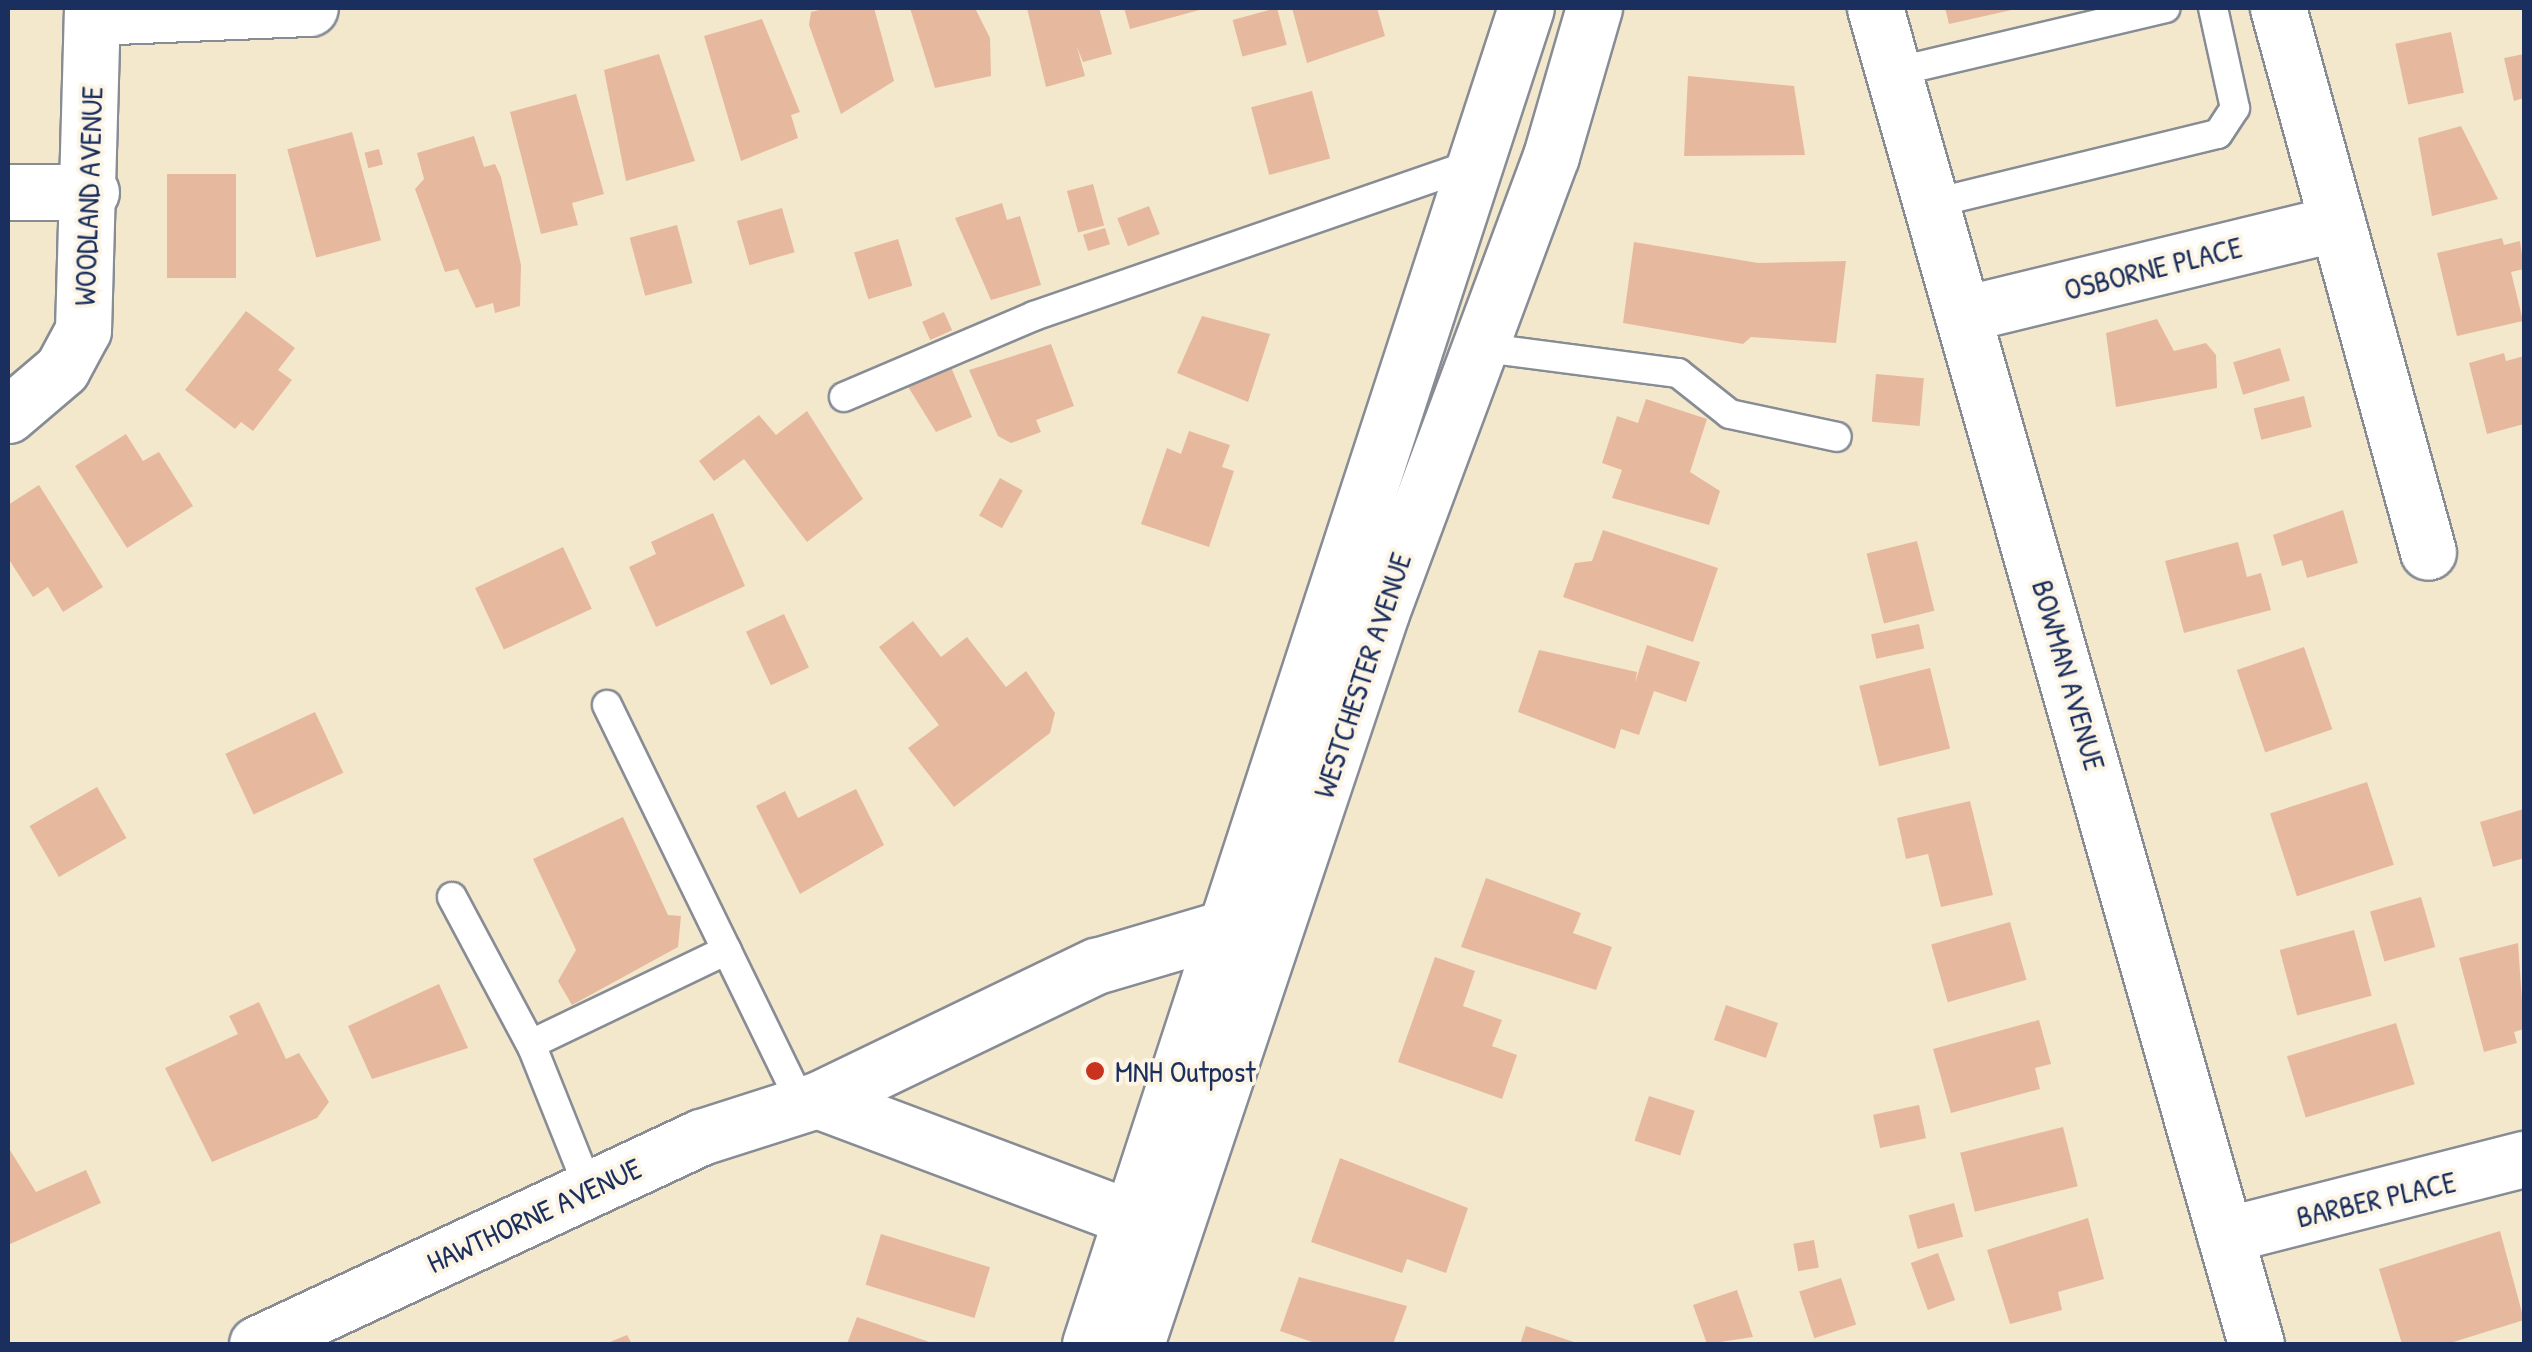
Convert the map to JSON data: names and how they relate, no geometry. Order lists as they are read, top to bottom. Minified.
{"streets":{"street":["WOODLAND AVENUE","OSBORNE PLACE","WESTCHESTER AVENUE","BOWMAN AVENUE","BARBER PLACE","HAWTHORNE AVENUE"]},"crossings":[["OSBORNE PLACE","BOWMAN AVENUE"],["WESTCHESTER AVENUE","HAWTHORNE AVENUE"],["BOWMAN AVENUE","BARBER PLACE"]],"places":["MNH Outpost"]}
